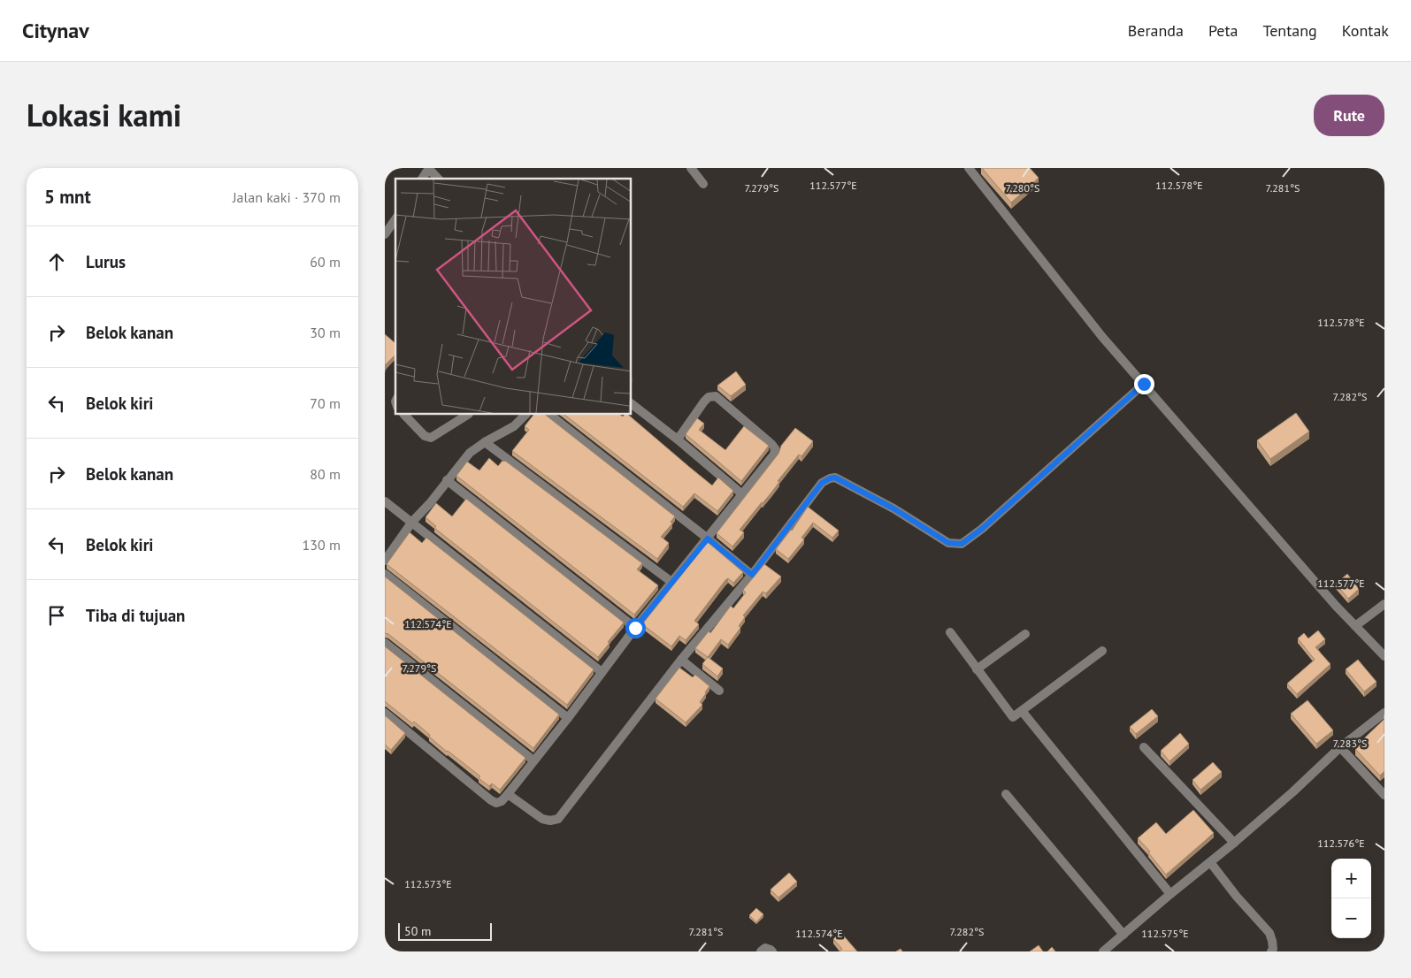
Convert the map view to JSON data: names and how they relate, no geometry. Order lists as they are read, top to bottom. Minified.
{"scale_bar":"50 m","page":{"header":"Citynav","nav":["Beranda","Peta","Tentang","Kontak"],"title":"Lokasi kami","buttons":"Rute","heading":["5 mnt","Jalan kaki · 370 m"],"list":[["Lurus","60 m"],["Belok kanan","30 m"],["Belok kiri","70 m"],["Belok kanan","80 m"],["Belok kiri","130 m"],"Tiba di tujuan"],"map_buttons":["+","−"],"scale":"50 m"},"coordinates":["112.577°E","112.578°E","7.279°S","7.280°S","7.281°S","7.282°S","112.574°E","7.283°S","112.576°E","112.573°E","112.575°E"]}
